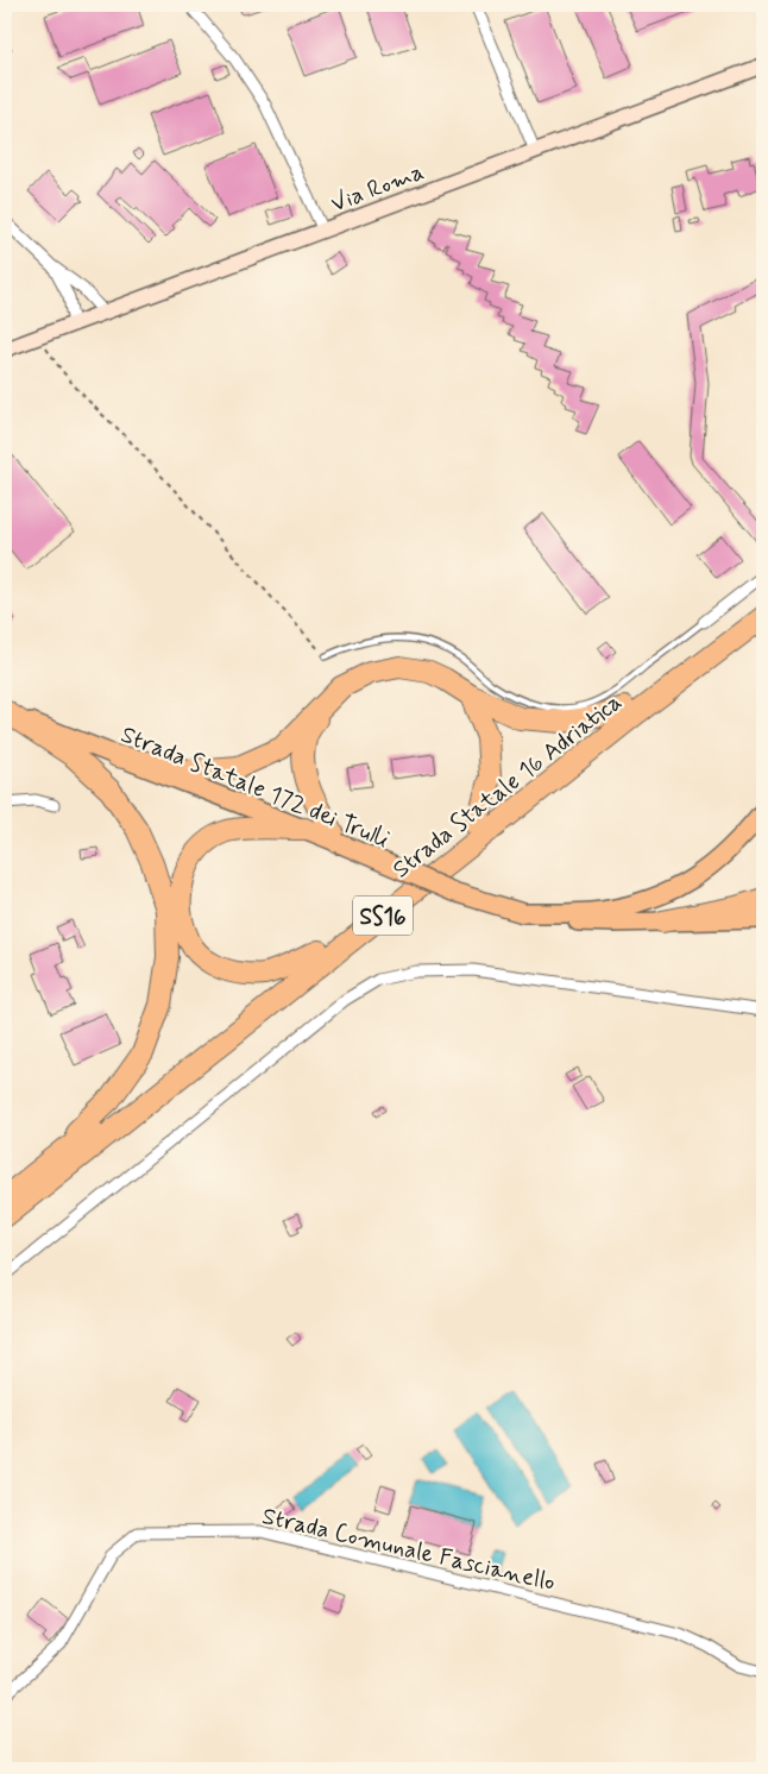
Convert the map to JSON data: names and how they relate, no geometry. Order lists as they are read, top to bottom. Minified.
{"streets":{"highway":["Strada Statale 16 Adriatica","SS16"],"main road":["Strada Statale 172 dei Trulli"],"street":["Via Roma","Strada Comunale Fascianello"]}}
